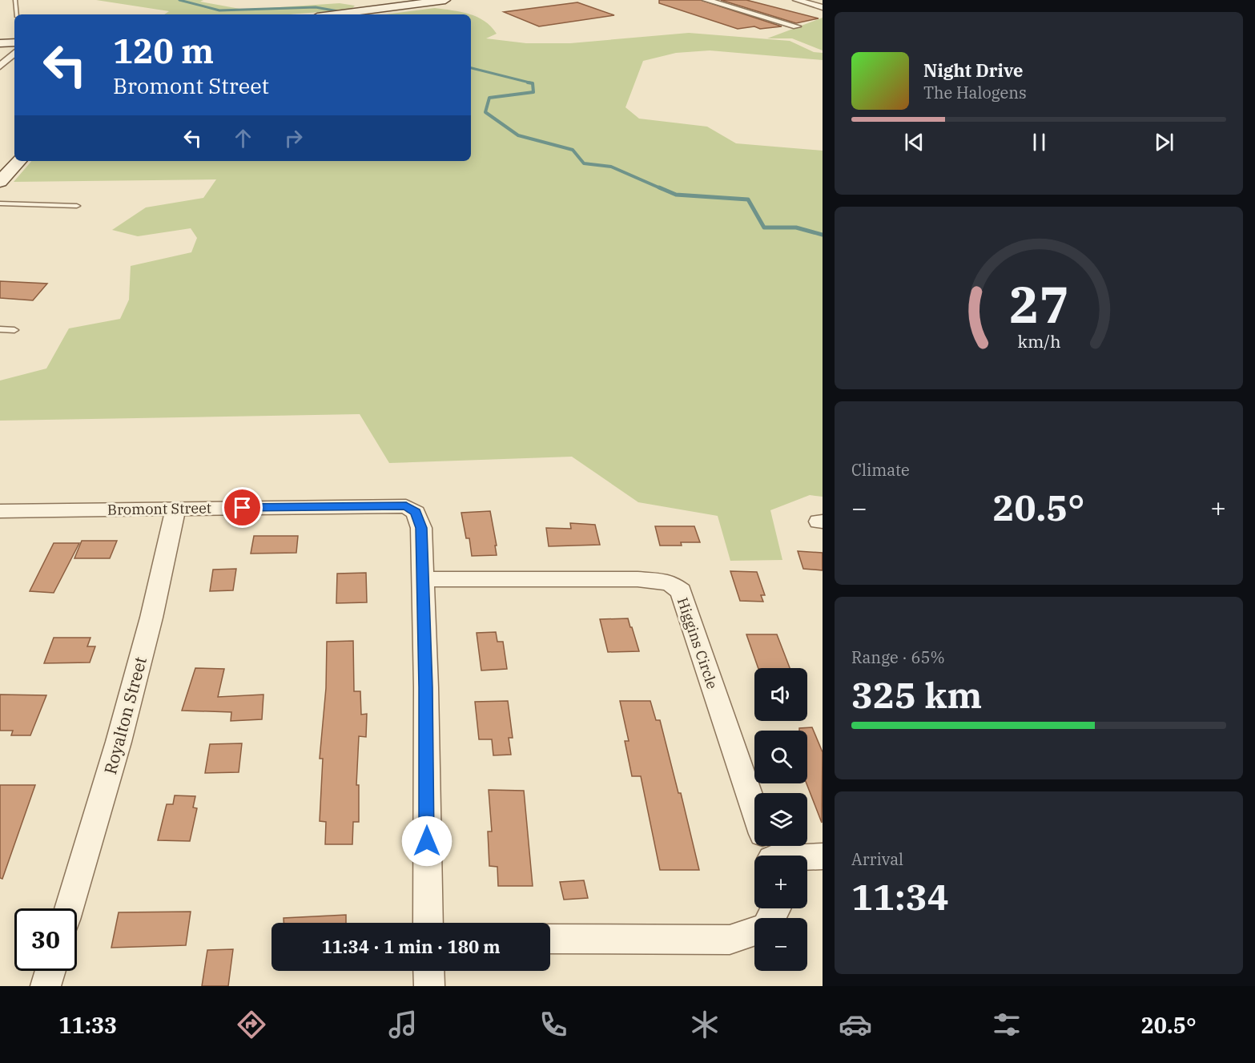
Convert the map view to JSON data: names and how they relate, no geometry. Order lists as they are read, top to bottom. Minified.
{"streets":{"street":["Bromont Street","Higgins Circle","Royalton Street"]},"crossings":[["Bromont Street","Higgins Circle"],["Bromont Street","Royalton Street"]],"page":{"turn":["120 m","Bromont Street"],"song":["Night Drive","The Halogens"],"tile":["Climate",["Range · 65%","325 km"],["Arrival","11:34"]],"heat":["−","20.5°","+"],"map_buttons":["+","−"],"limit":"30","trip":"11:34 · 1 min · 180 m","tabs":["11:33","20.5°"],"gauge":["27","km/h"]}}
